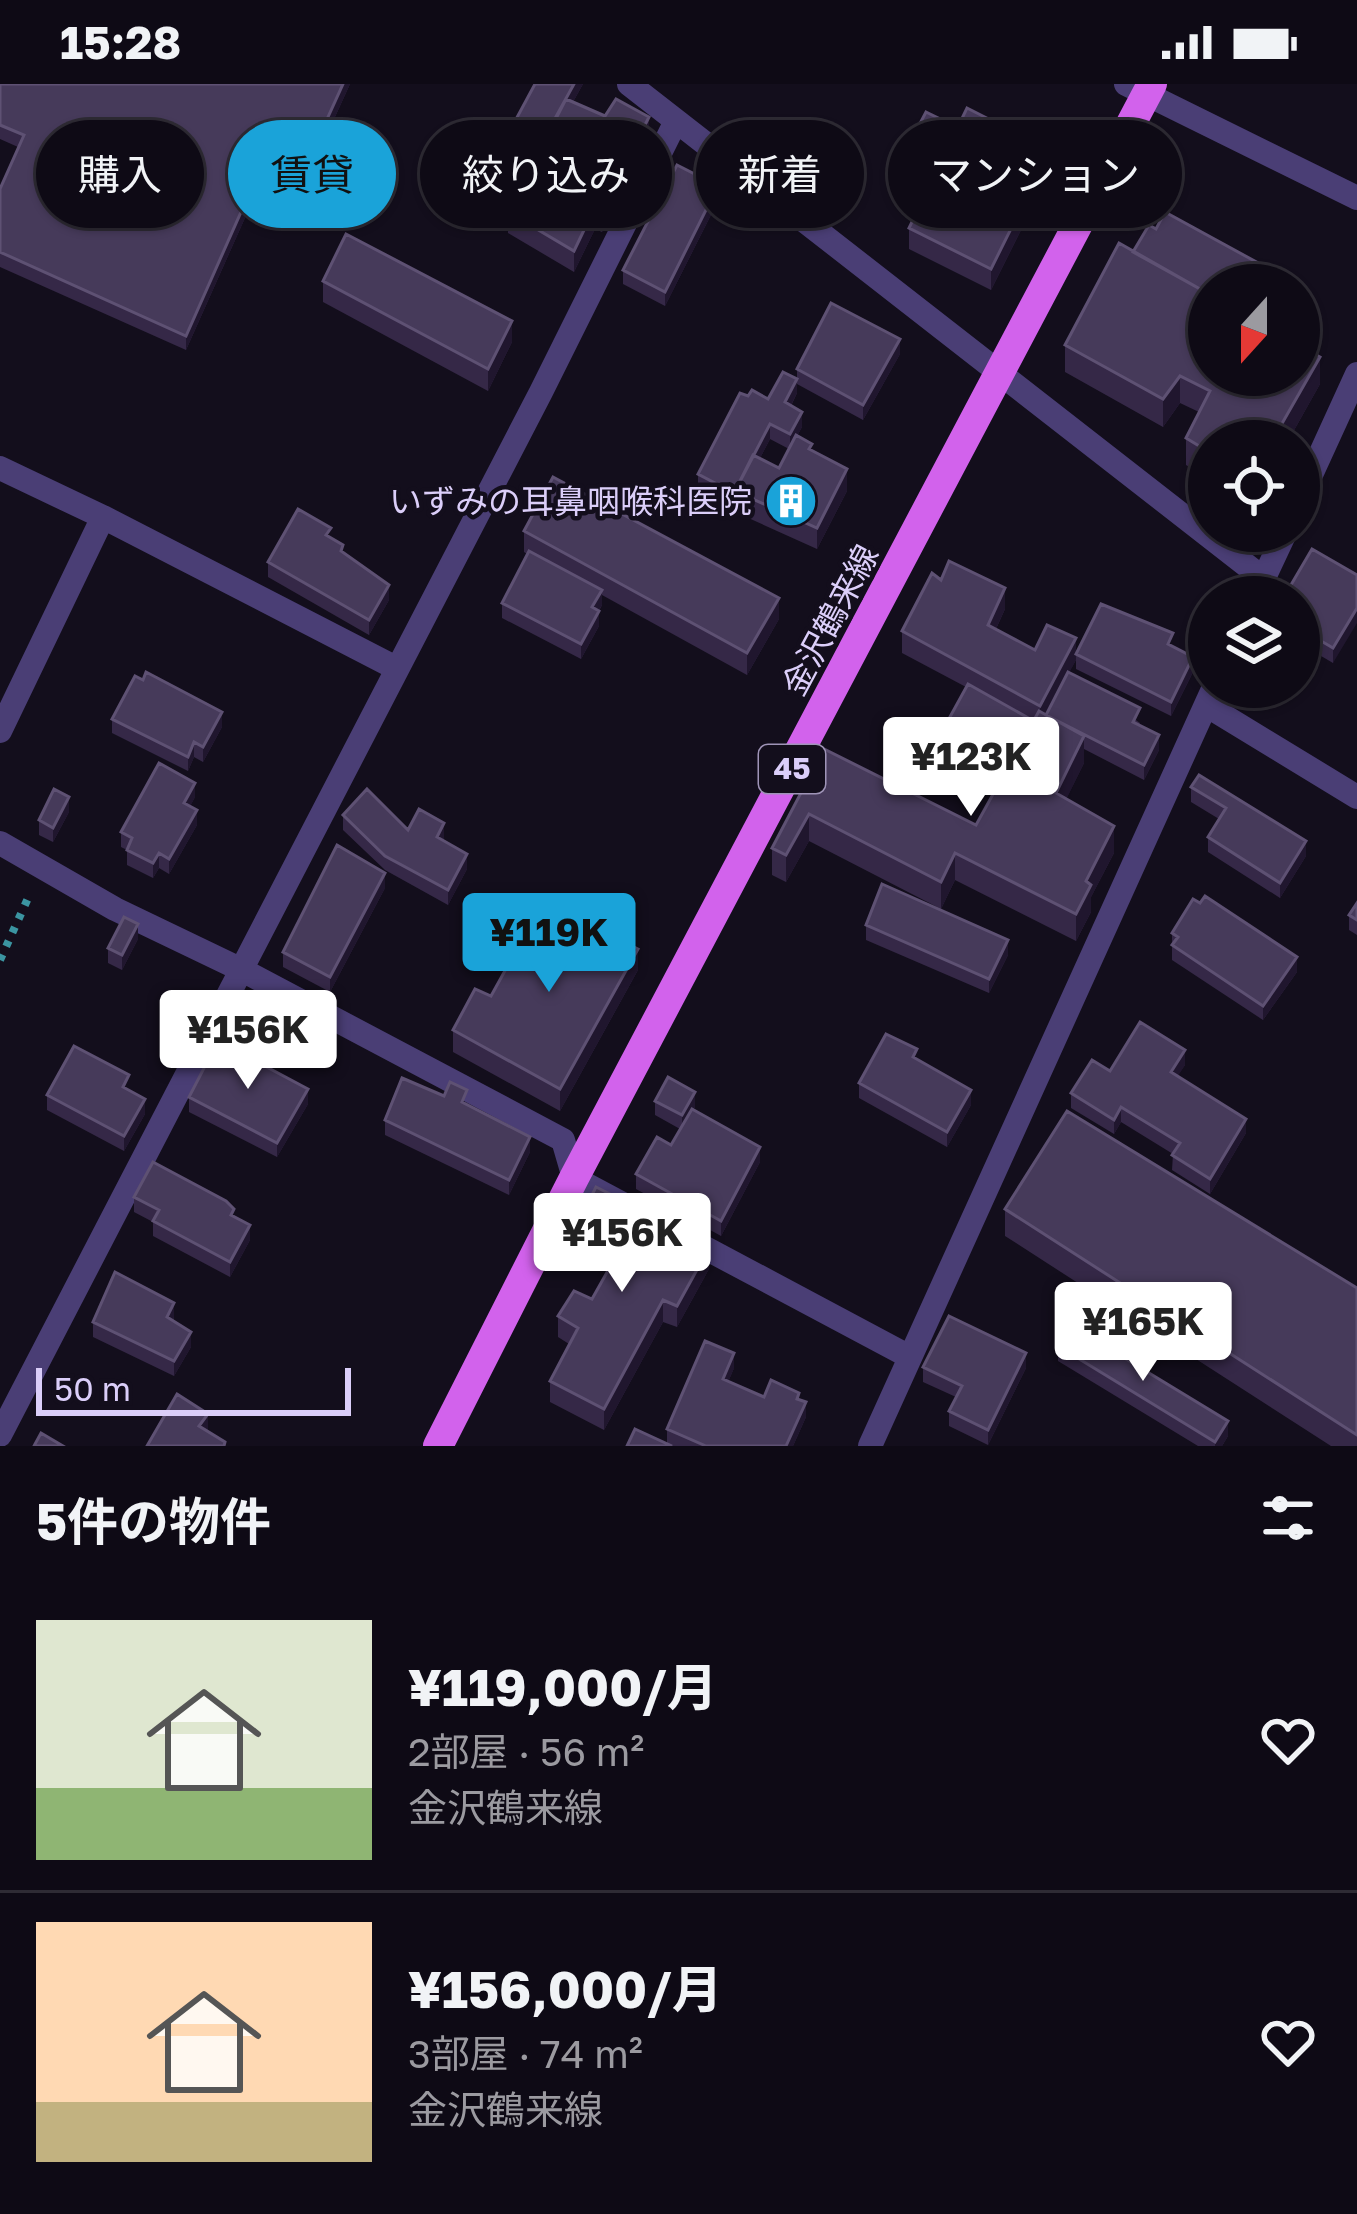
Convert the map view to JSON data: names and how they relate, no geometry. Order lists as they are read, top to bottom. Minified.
{"streets":{"main road":["金沢鶴来線","45"]},"places":{"building":["いずみの耳鼻咽喉科医院"]},"scale_bar":"50 m","north":"bottom","page":{"status":"15:28","chip":["購入","賃貸","絞り込み","新着","マンション"],"price":["¥123K","¥119K","¥156K","¥156K","¥165K"],"scale":"50 m","heading":"5件の物件","list":[{"name":"¥119,000/月","note":"2部屋 · 56 m² · 金沢鶴来線"},{"name":"¥156,000/月","note":"3部屋 · 74 m² · 金沢鶴来線"}]}}
